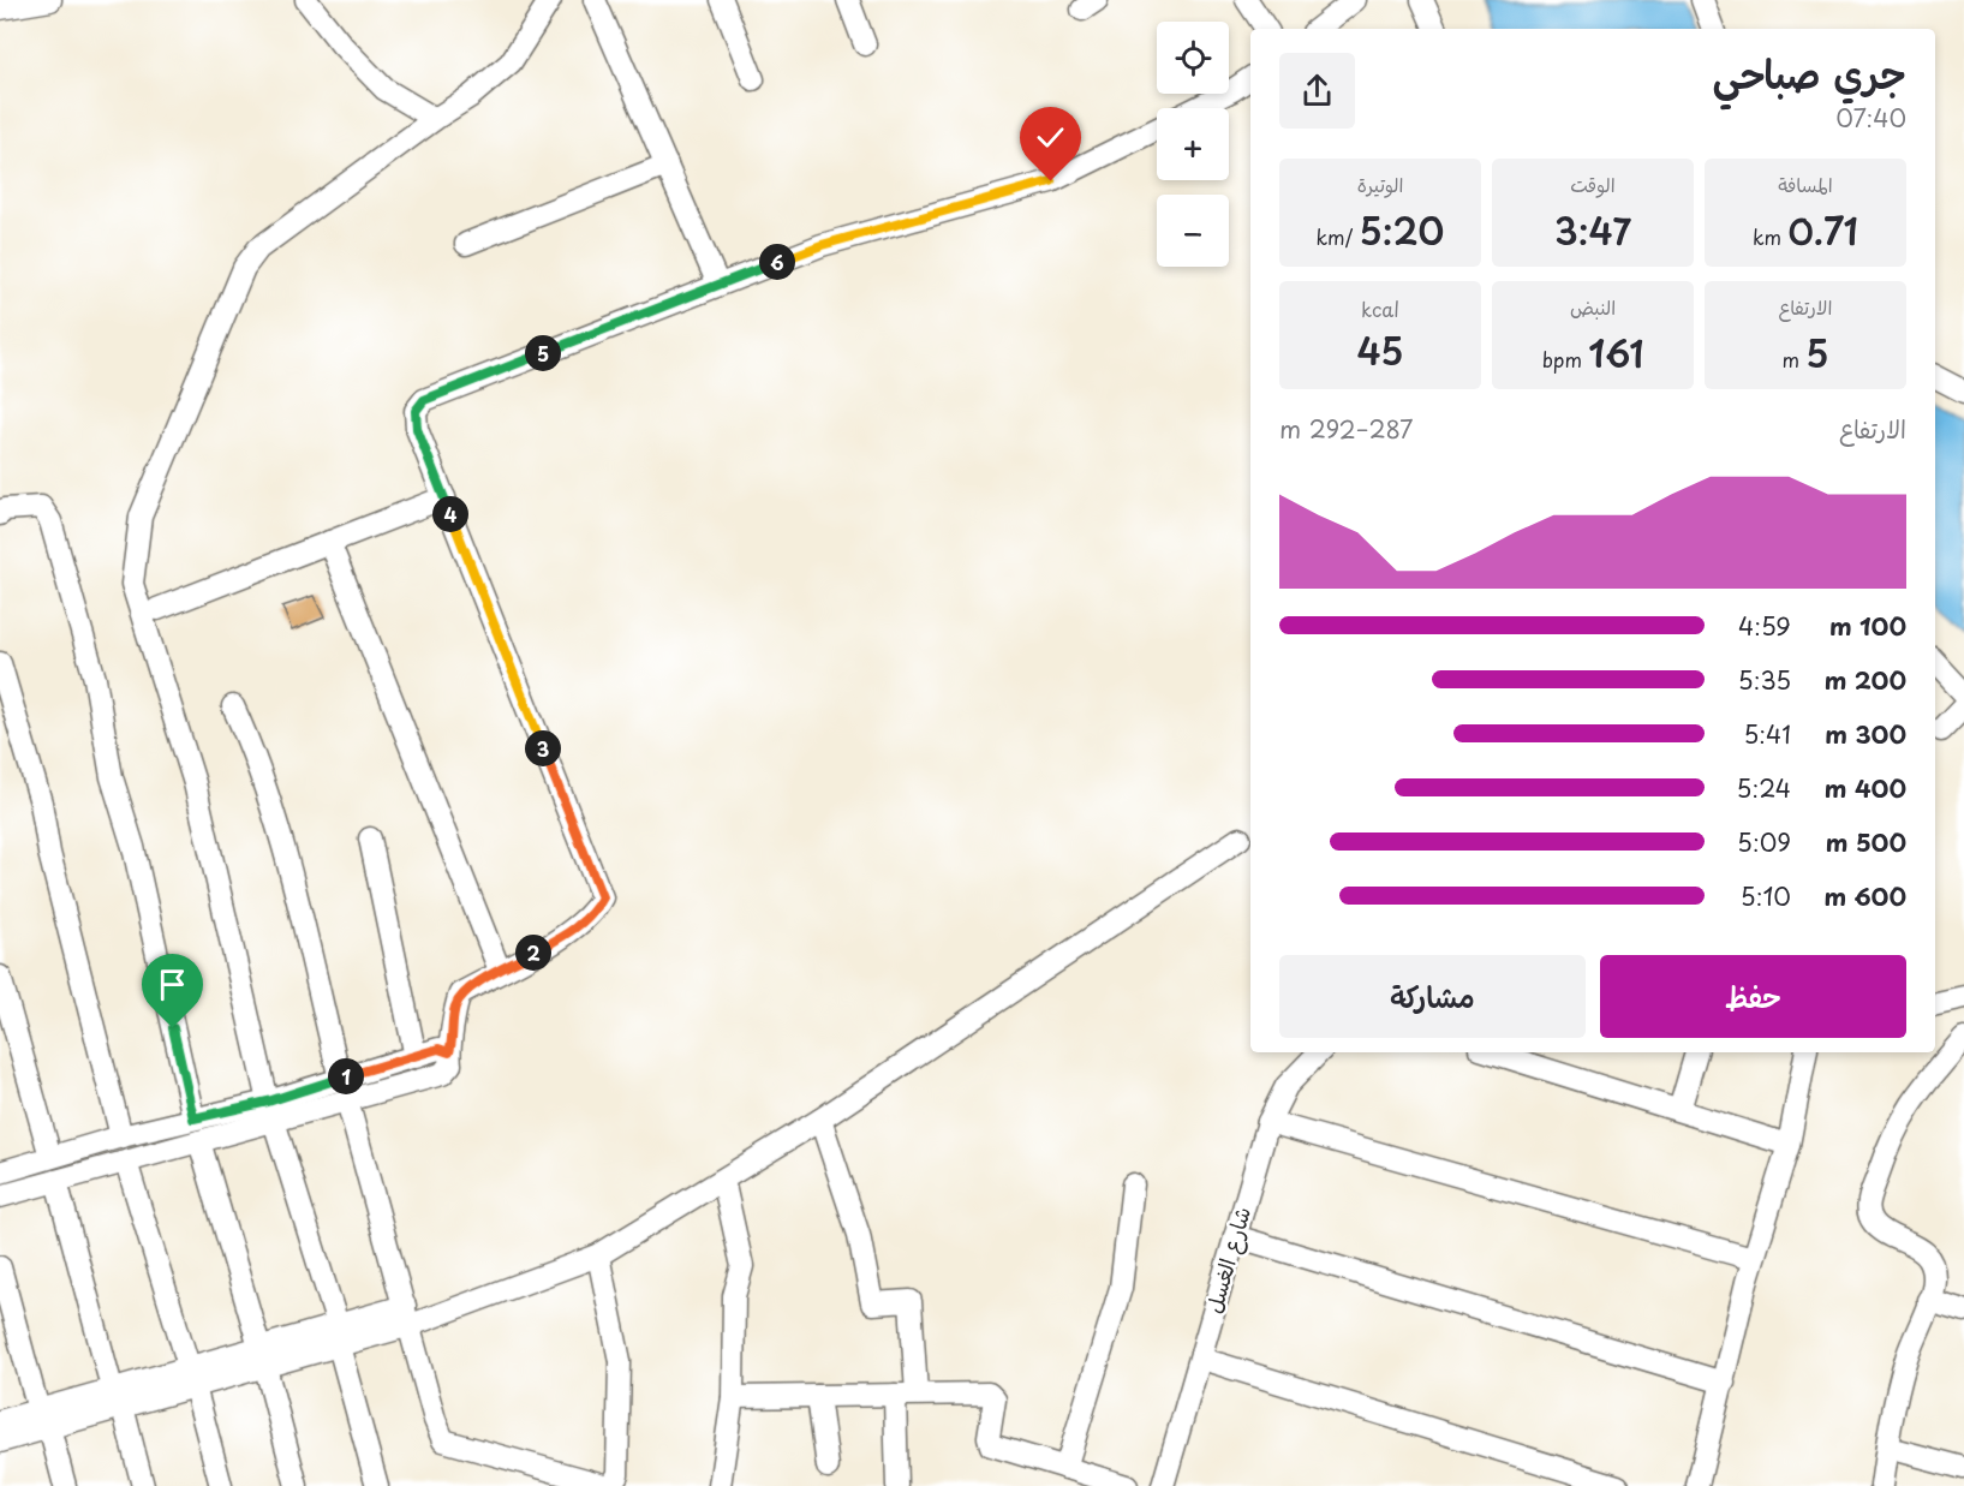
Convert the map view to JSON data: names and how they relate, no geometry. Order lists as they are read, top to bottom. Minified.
{"streets":{"street":["شارع الغسل"]},"page":{"map_buttons":["+","−"],"heading":["جري صباحي","07:40"],"stats":[["المسافة","0.71 km"],["الوقت","3:47"],["الوتيرة","5:20 /km"],["الارتفاع","5 m"],["النبض","161 bpm"],["kcal","45"]],"pins":["6","5","4","3","2","1"],"chart":["الارتفاع","287–292 m"],"list":[{"name":"100 m","note":"4:59"},{"name":"200 m","note":"5:35"},{"name":"300 m","note":"5:41"},{"name":"400 m","note":"5:24"},{"name":"500 m","note":"5:09"},{"name":"600 m","note":"5:10"}],"buttons":["حفظ","مشاركة"]}}
